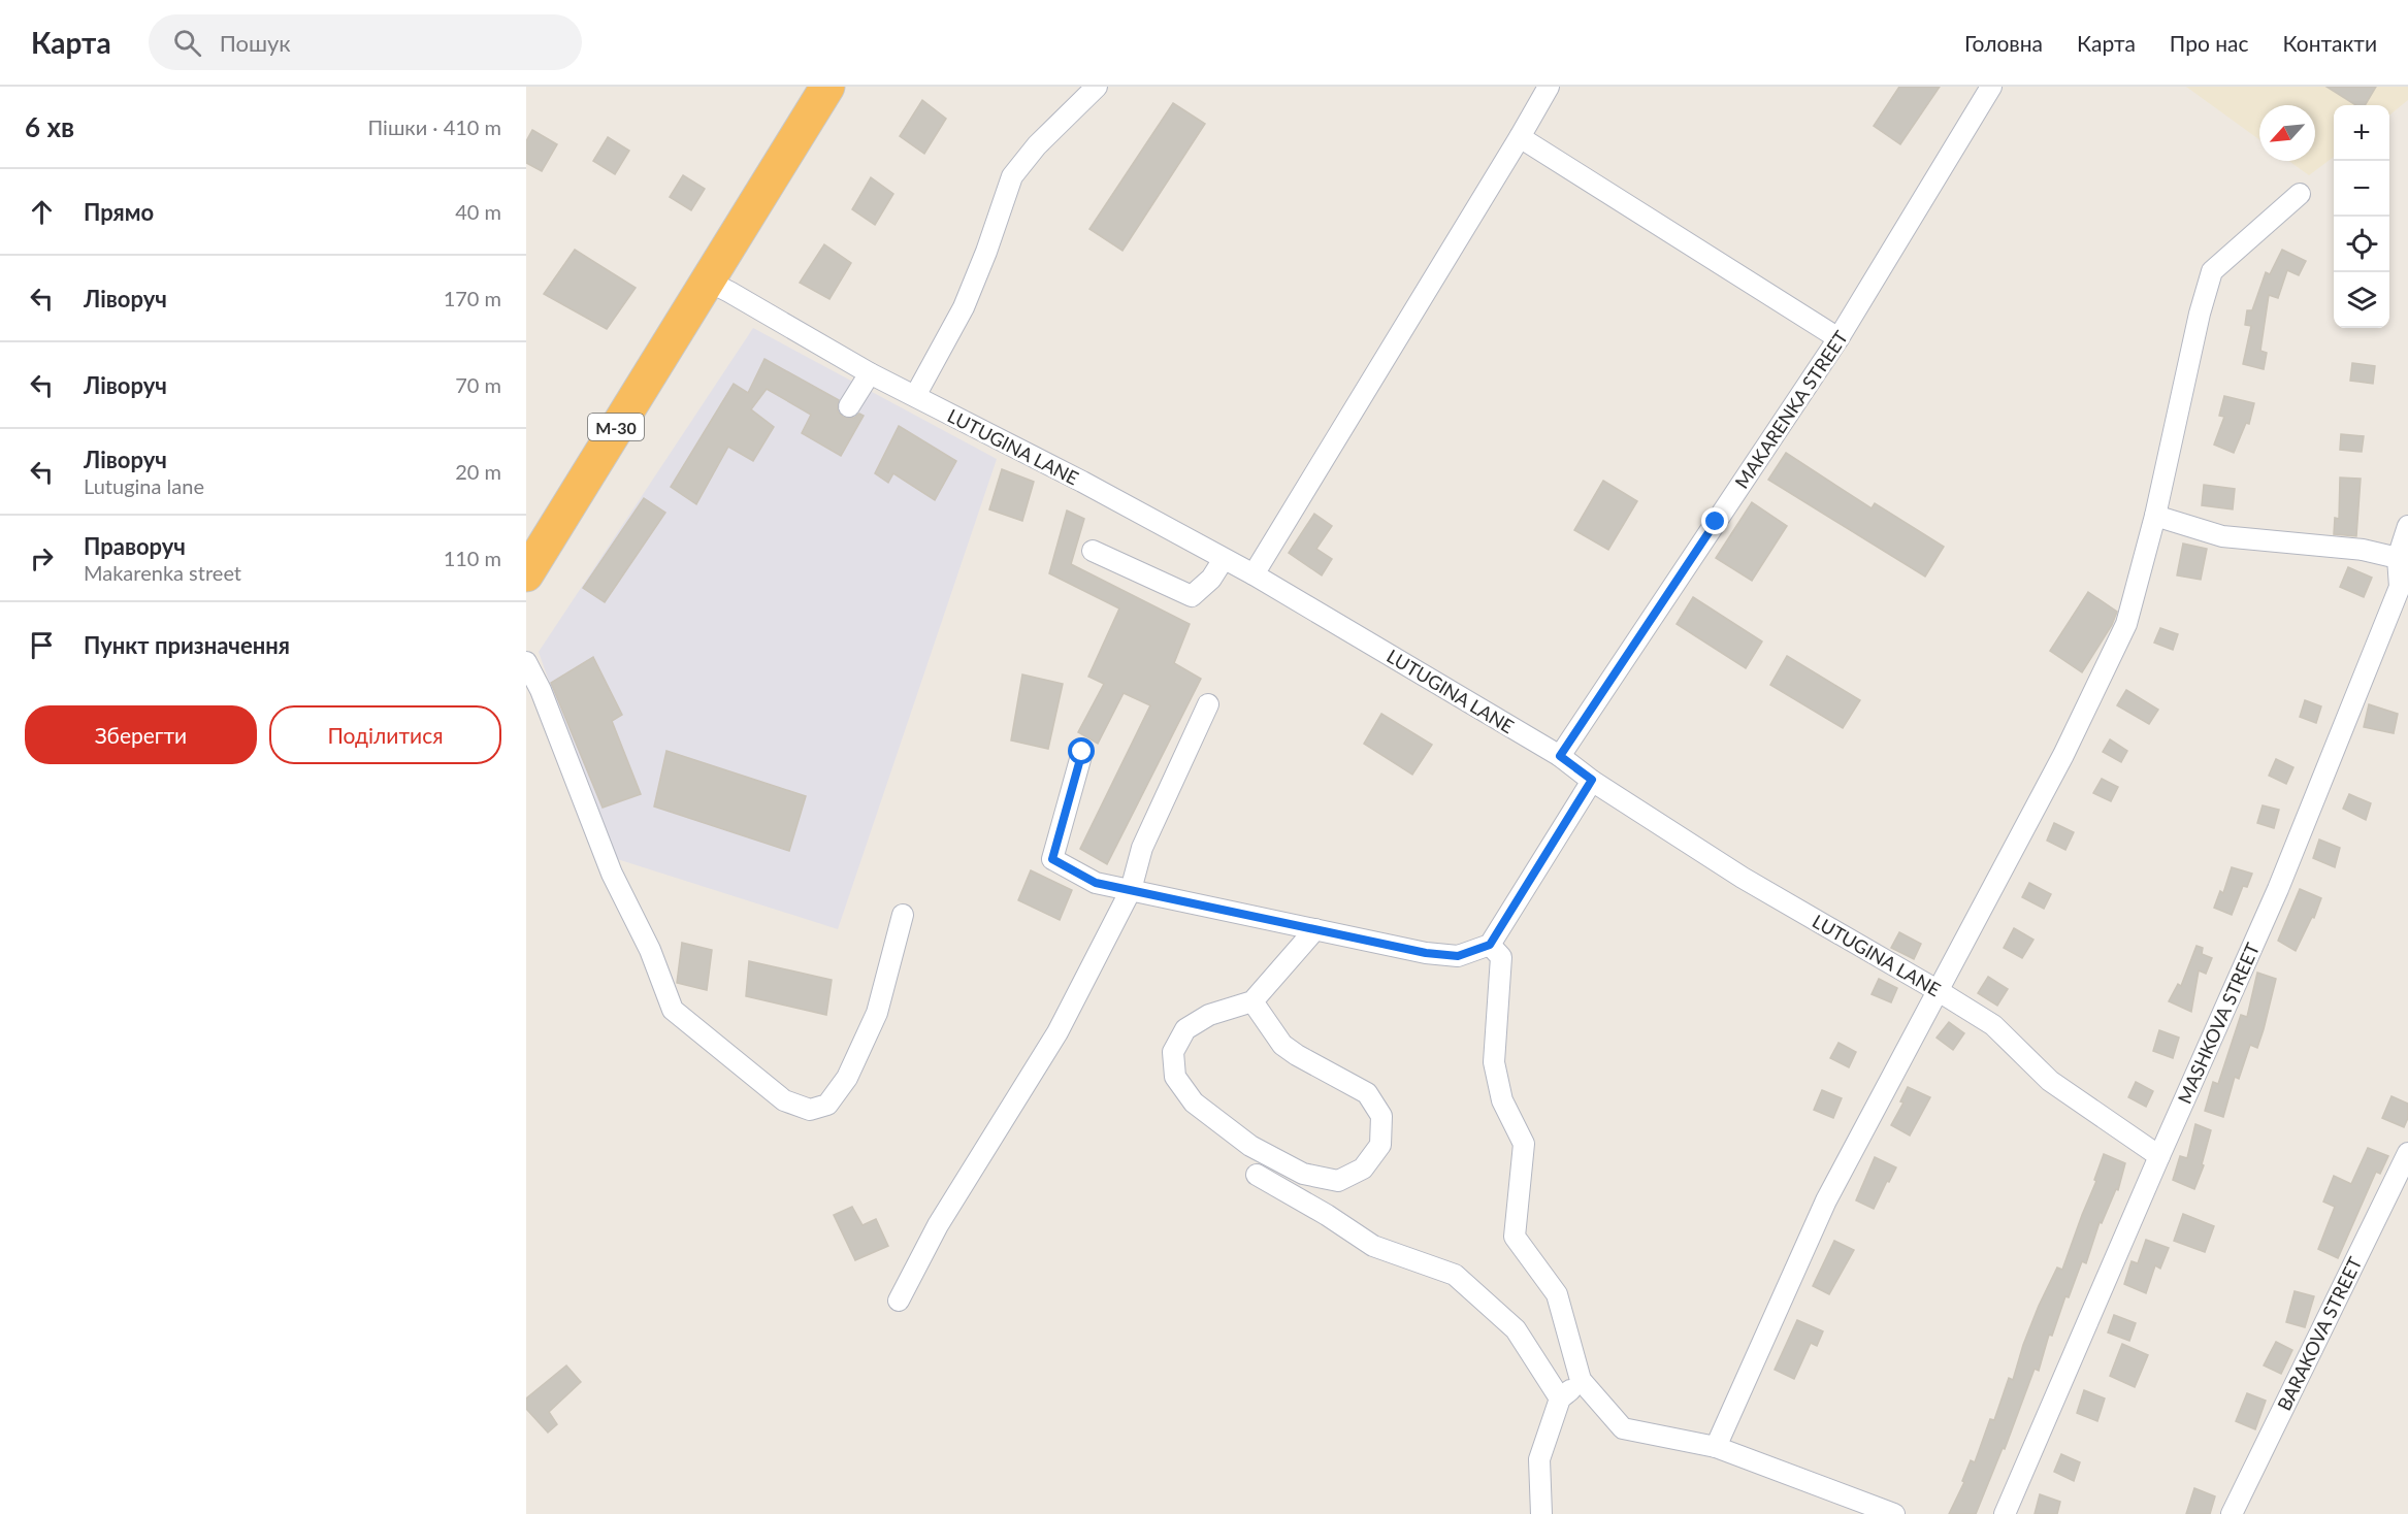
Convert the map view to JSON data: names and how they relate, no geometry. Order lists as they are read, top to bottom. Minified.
{"streets":{"highway":["М-30"],"street":["MAKARENKA STREET","LUTUGINA LANE","MASHKOVA STREET","BARAKOVA STREET"]},"crossings":[["MAKARENKA STREET","LUTUGINA LANE"],["М-30","LUTUGINA LANE"],["LUTUGINA LANE","MASHKOVA STREET"]],"north":"bottom left","page":{"header":"Карта","search":"Пошук","nav":["Головна","Карта","Про нас","Контакти"],"heading":["6 хв","Пішки · 410 m"],"map_buttons":["+","−"],"list":[["Прямо","40 m"],["Ліворуч","170 m"],["Ліворуч","70 m"],["Ліворуч","Lutugina lane","20 m"],["Праворуч","Makarenka street","110 m"],"Пункт призначення"],"buttons":["Зберегти","Поділитися"]}}
